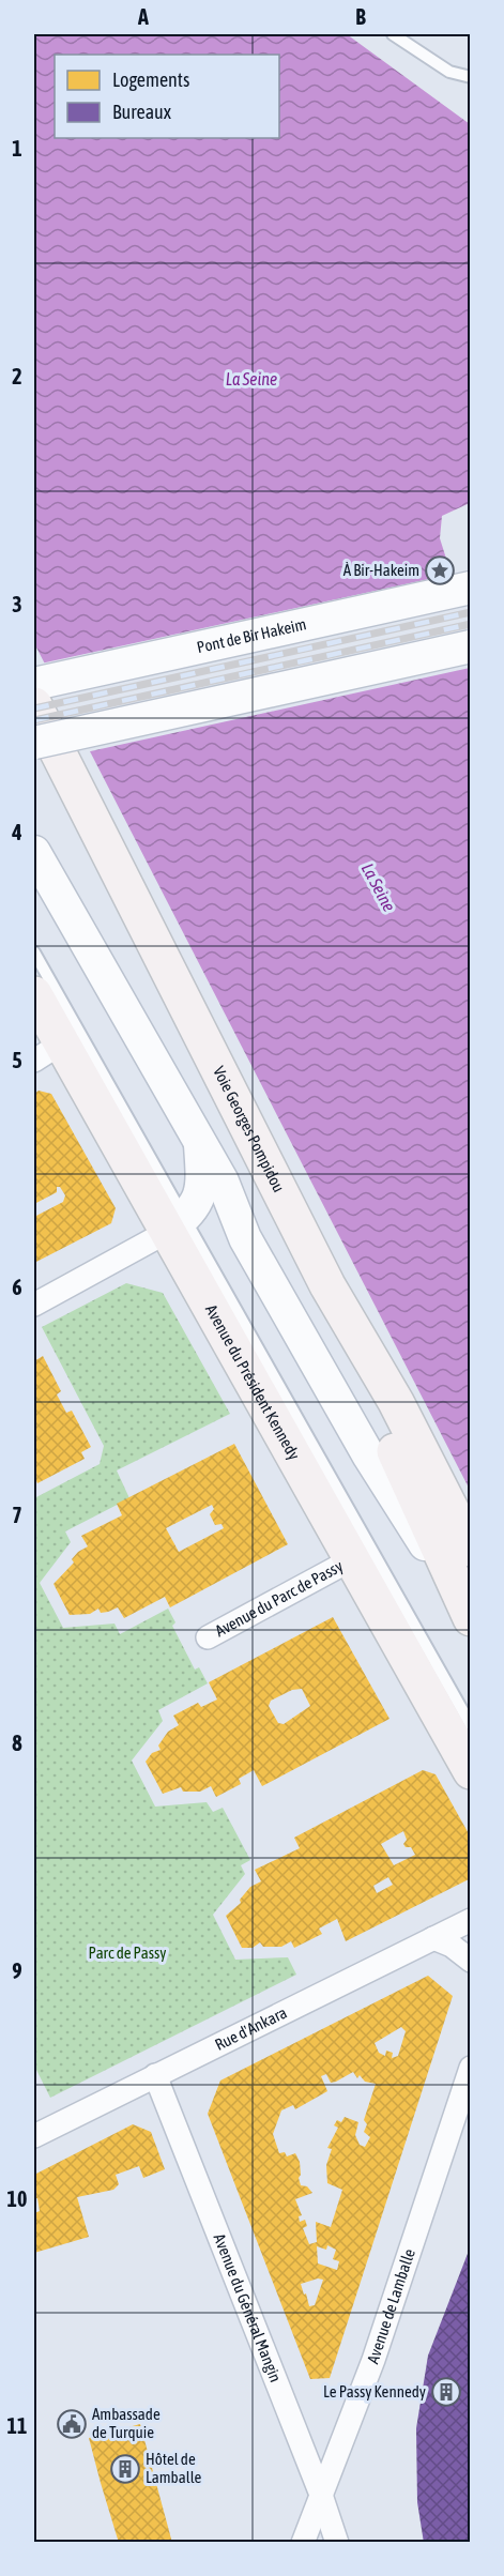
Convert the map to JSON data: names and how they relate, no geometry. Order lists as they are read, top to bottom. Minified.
{"streets":{"main road":["Pont de Bir Hakeim","Voie Georges Pompidou","Avenue du Président Kennedy"],"street":["Avenue du Parc de Passy","Rue d'Ankara","Avenue de Lamballe","Avenue du Général Mangin"]},"crossings":[["Avenue du Président Kennedy","Avenue du Parc de Passy"],["Rue d'Ankara","Avenue du Général Mangin"],["Avenue de Lamballe","Avenue du Général Mangin"]],"water":["La Seine"],"parks":["Parc de Passy"],"places":{"place":["À Bir-Hakeim"],"building":["Le Passy Kennedy","Hôtel de Lamballe"],"public building":["Ambassade de Turquie"]},"legend":["Logements","Bureaux"],"grid":{"columns":["A","B"],"rows":["1","2","3","4","5","6","7","8","9","10","11"]}}
